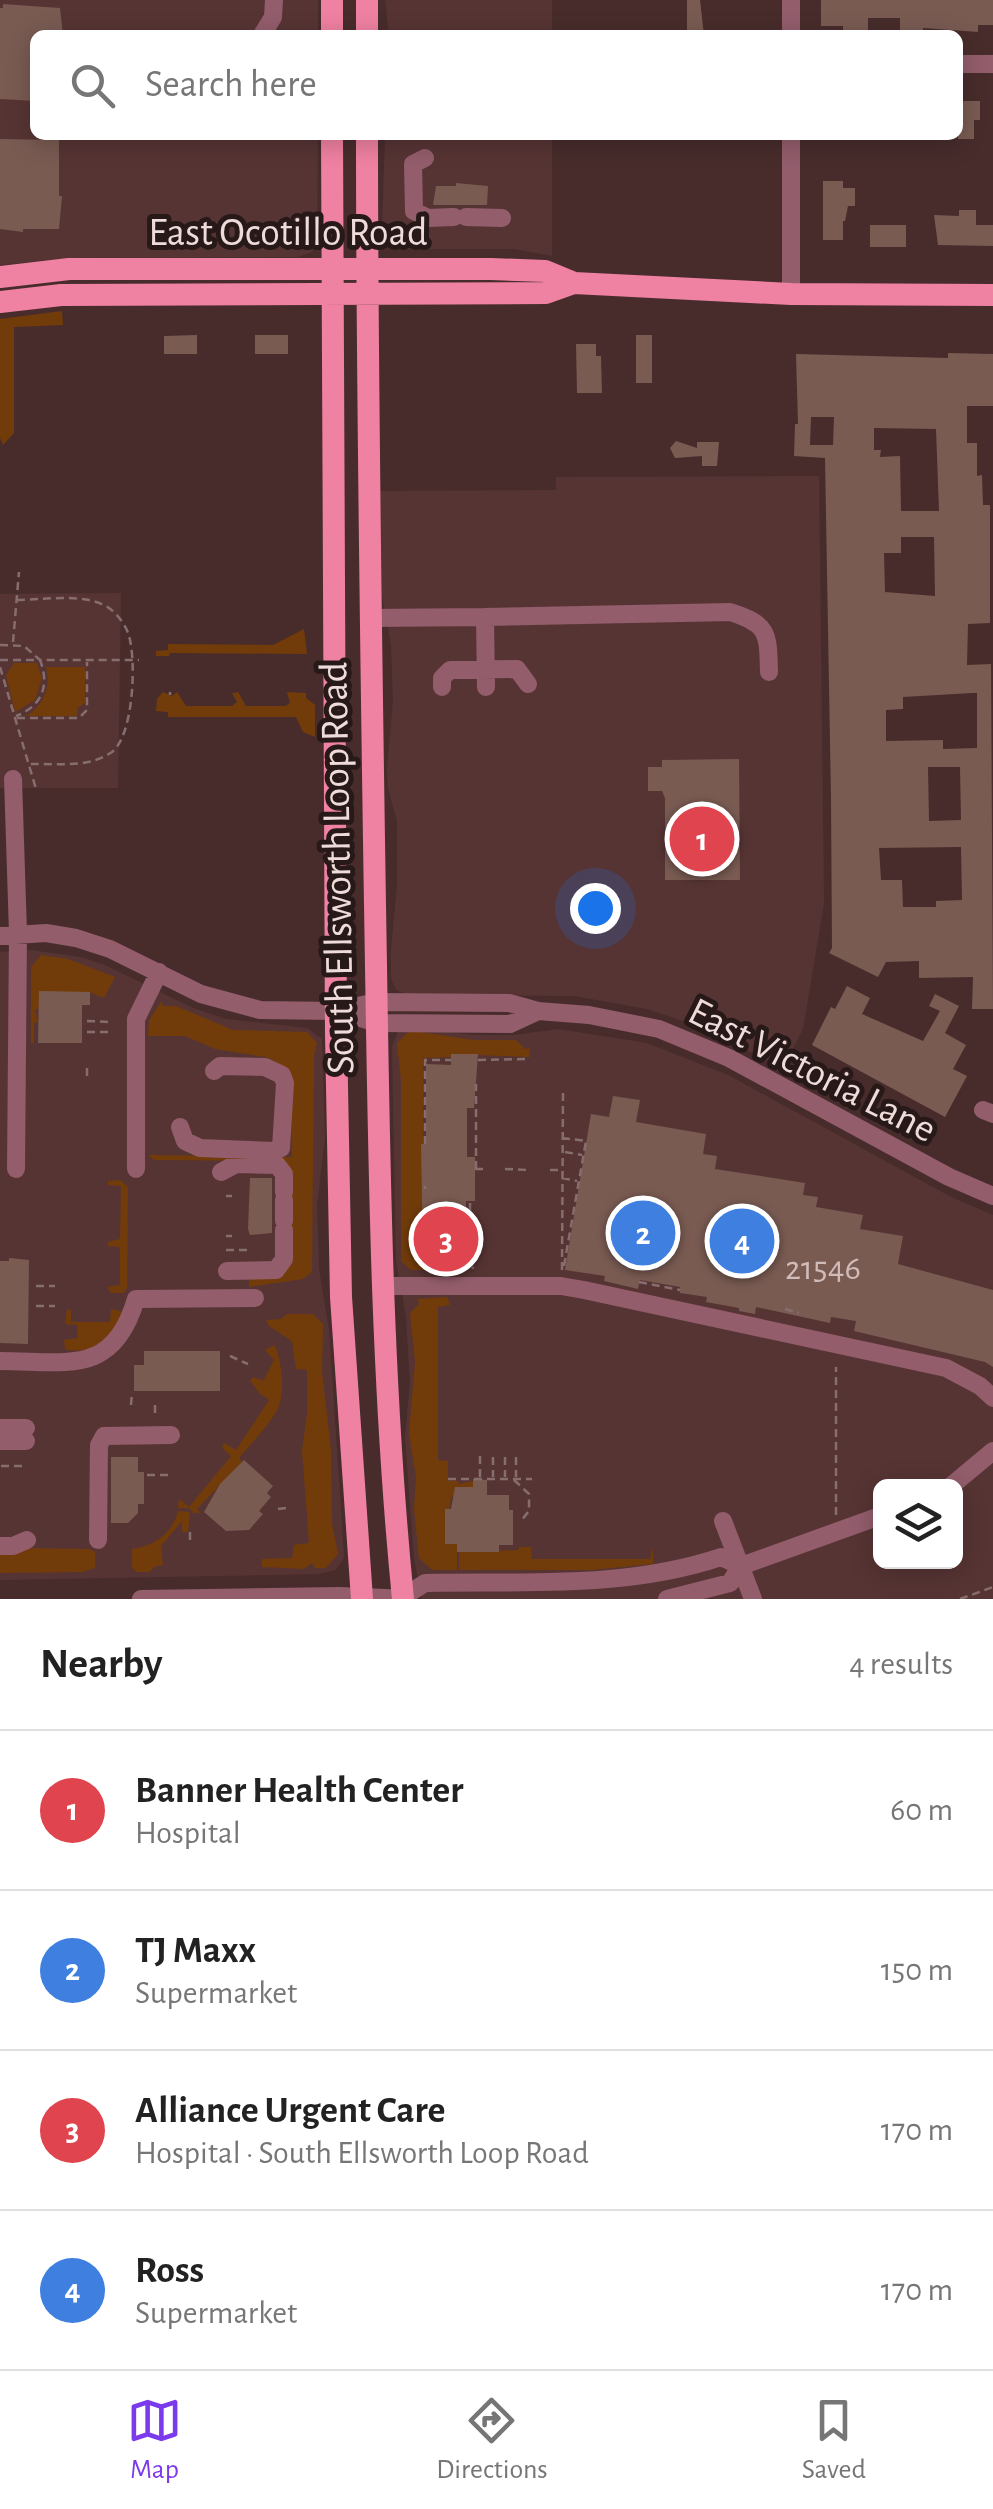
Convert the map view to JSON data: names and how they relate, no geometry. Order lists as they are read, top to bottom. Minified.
{"streets":{"main road":["East Ocotillo Road","South Ellsworth Loop Road"],"street":["East Victoria Lane"]},"crossings":[["East Ocotillo Road","South Ellsworth Loop Road"],["South Ellsworth Loop Road","East Victoria Lane"]],"house_numbers":["21546"],"page":{"search":"Search here","pins":["1","2","3","4"],"heading":["Nearby","4 results"],"list":[{"mark":"1","name":"Banner Health Center","note":"Hospital","value":"60 m"},{"mark":"2","name":"TJ Maxx","note":"Supermarket","value":"150 m"},{"mark":"3","name":"Alliance Urgent Care","note":"Hospital · South Ellsworth Loop Road","value":"170 m"},{"mark":"4","name":"Ross","note":"Supermarket","value":"170 m"}],"nav":["Map","Directions","Saved"]}}
